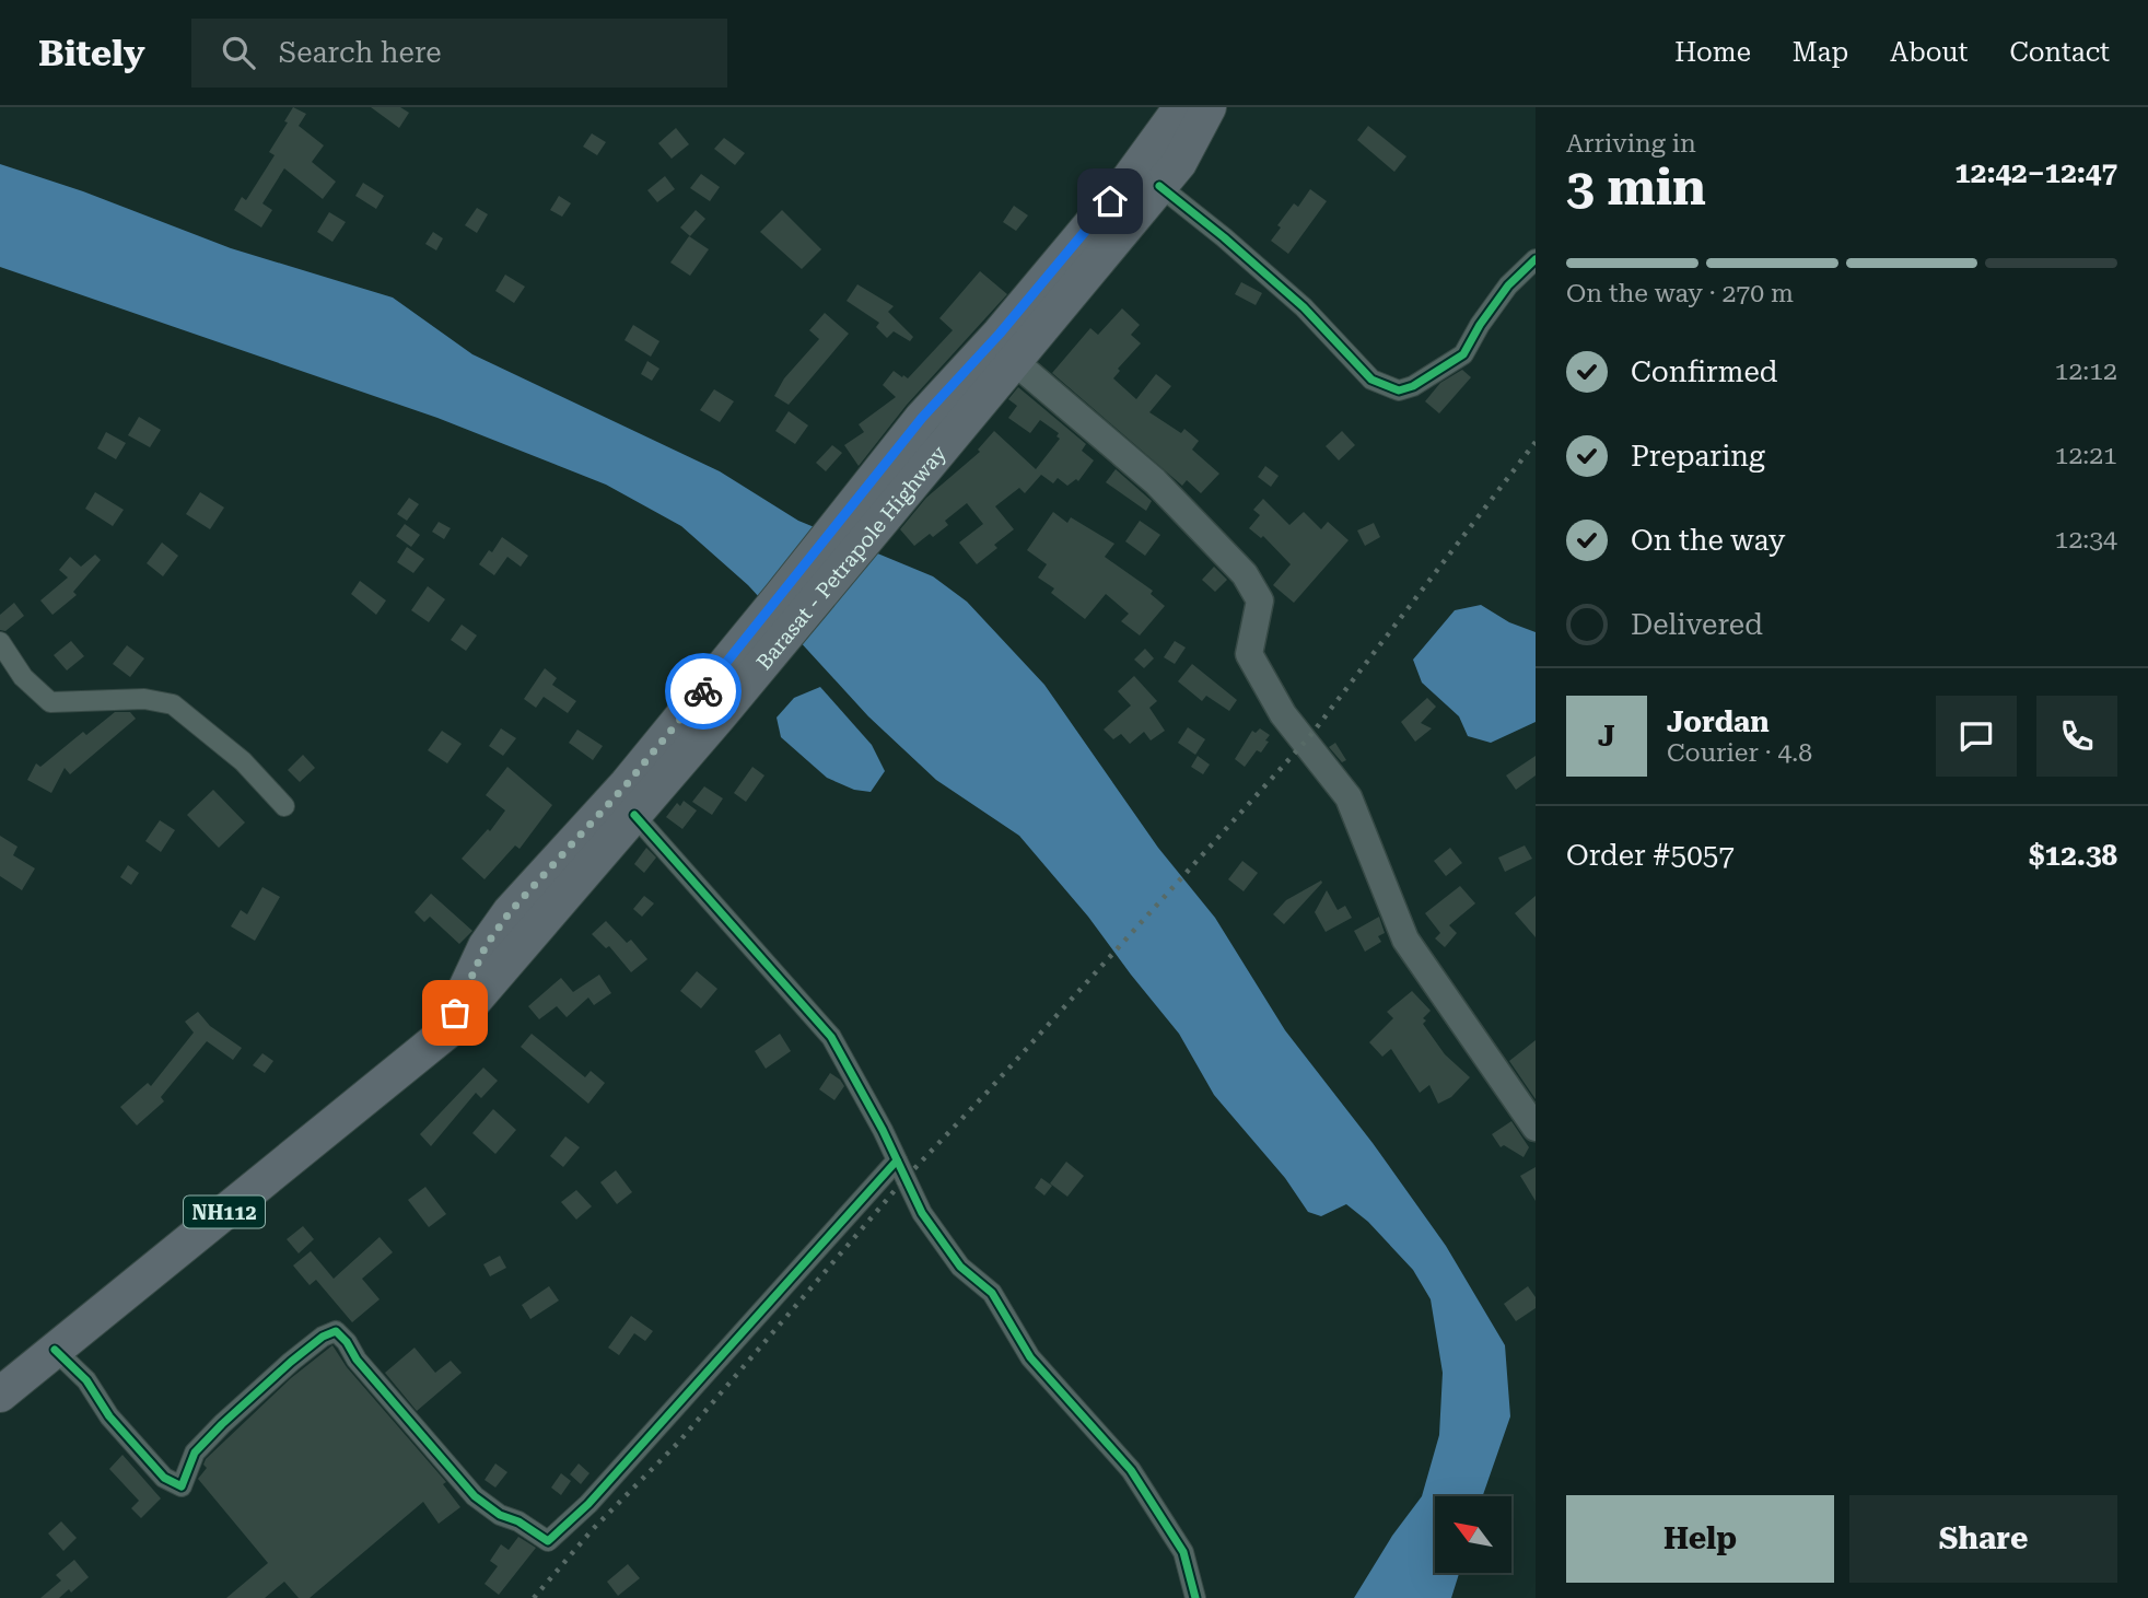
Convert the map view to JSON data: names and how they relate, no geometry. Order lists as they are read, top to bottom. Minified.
{"streets":{"highway":["Barasat - Petrapole Highway","NH112"]},"north":"top left","page":{"header":"Bitely","search":"Search here","nav":["Home","Map","About","Contact"],"heading":["3 min","Arriving in","12:42–12:47"],"panel":["Jordan","Courier · 4.8","Order #5057","$12.38"],"bar":"On the way · 270 m","list":[["Confirmed","12:12"],["Preparing","12:21"],["On the way","12:34"],"Delivered"],"round":"J","buttons":["Help","Share"]}}
